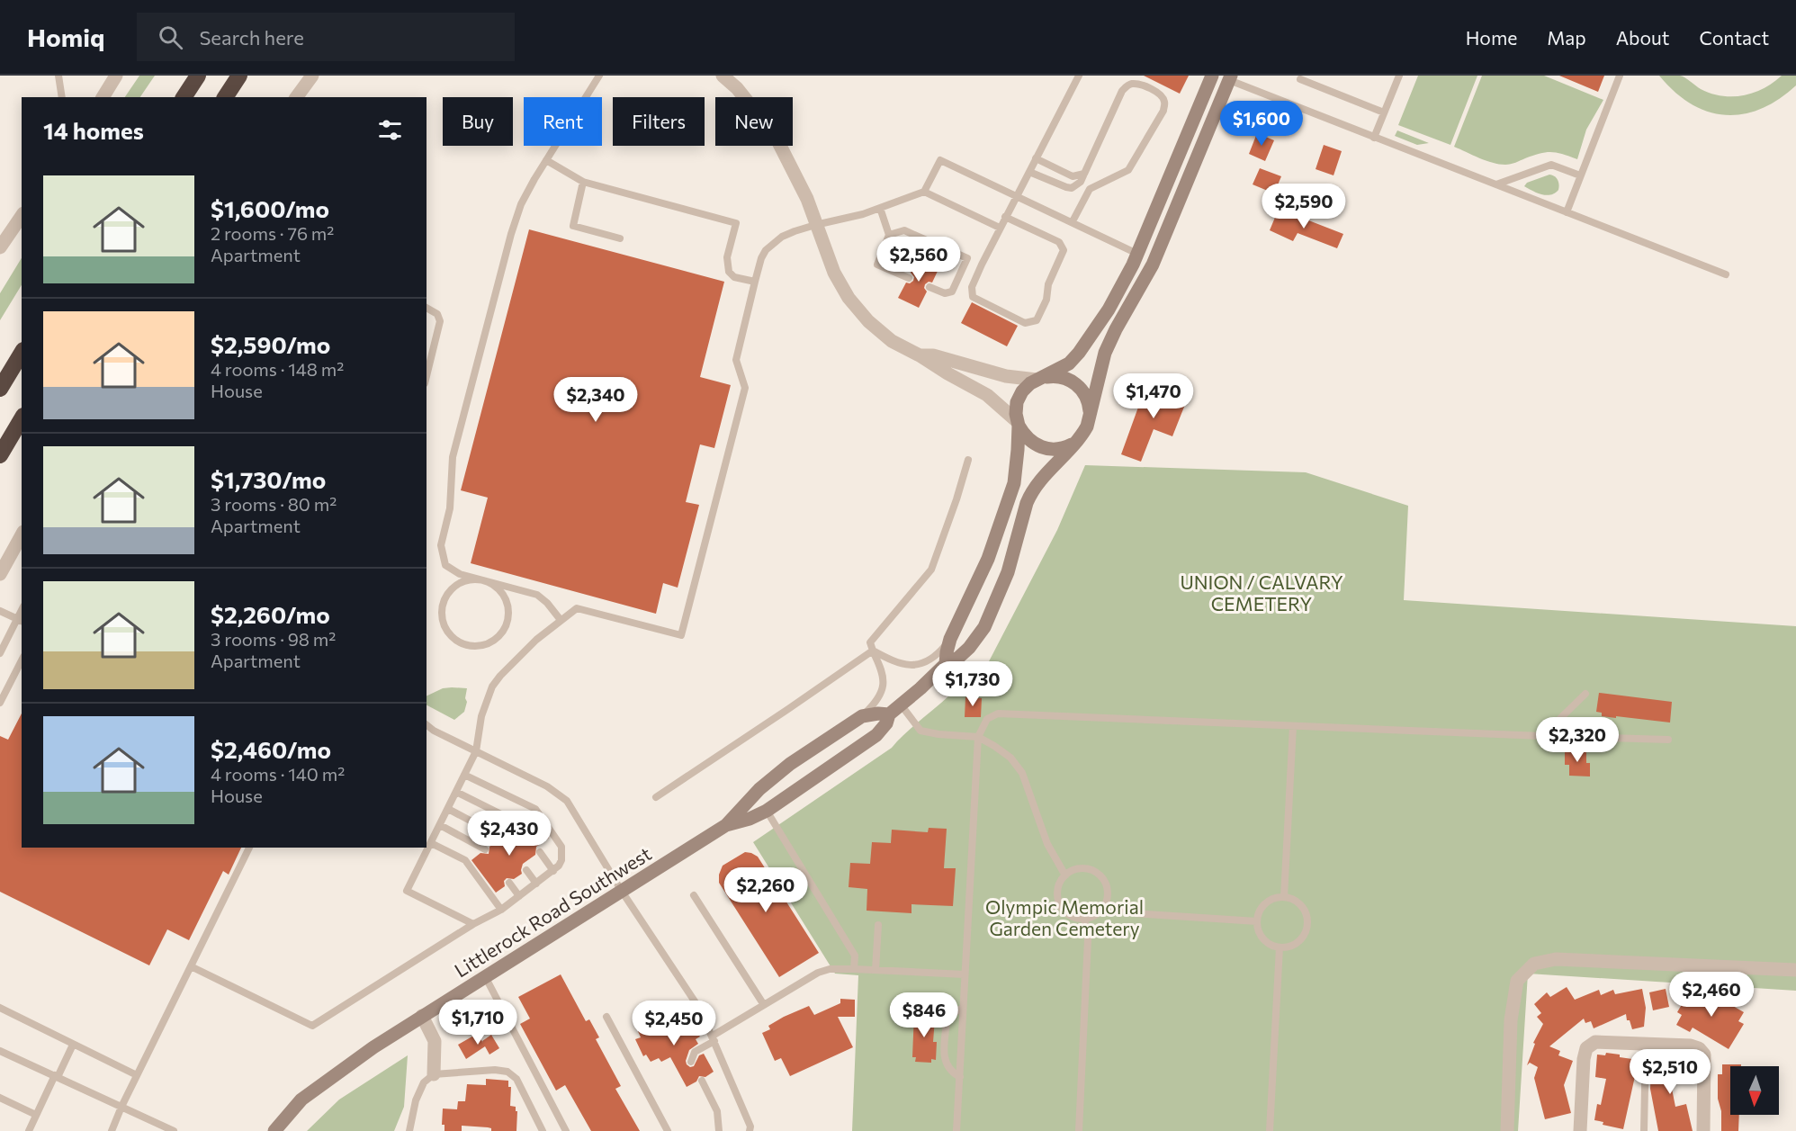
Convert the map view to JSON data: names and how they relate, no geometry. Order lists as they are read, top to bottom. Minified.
{"streets":{"main road":["Littlerock Road Southwest"]},"parks":["UNION / CALVARY CEMETERY","Olympic Memorial Garden Cemetery"],"north":"bottom","page":{"header":"Homiq","search":"Search here","nav":["Home","Map","About","Contact"],"chip":["Buy","Rent","Filters","New"],"heading":"14 homes","price":["$1,600","$2,590","$2,560","$1,470","$2,340","$1,730","$2,320","$2,430","$2,260","$2,460","$846","$1,710","$2,450","$2,510"],"list":[{"name":"$1,600/mo","note":"2 rooms · 76 m² · Apartment"},{"name":"$2,590/mo","note":"4 rooms · 148 m² · House"},{"name":"$1,730/mo","note":"3 rooms · 80 m² · Apartment"},{"name":"$2,260/mo","note":"3 rooms · 98 m² · Apartment"},{"name":"$2,460/mo","note":"4 rooms · 140 m² · House"}]}}
